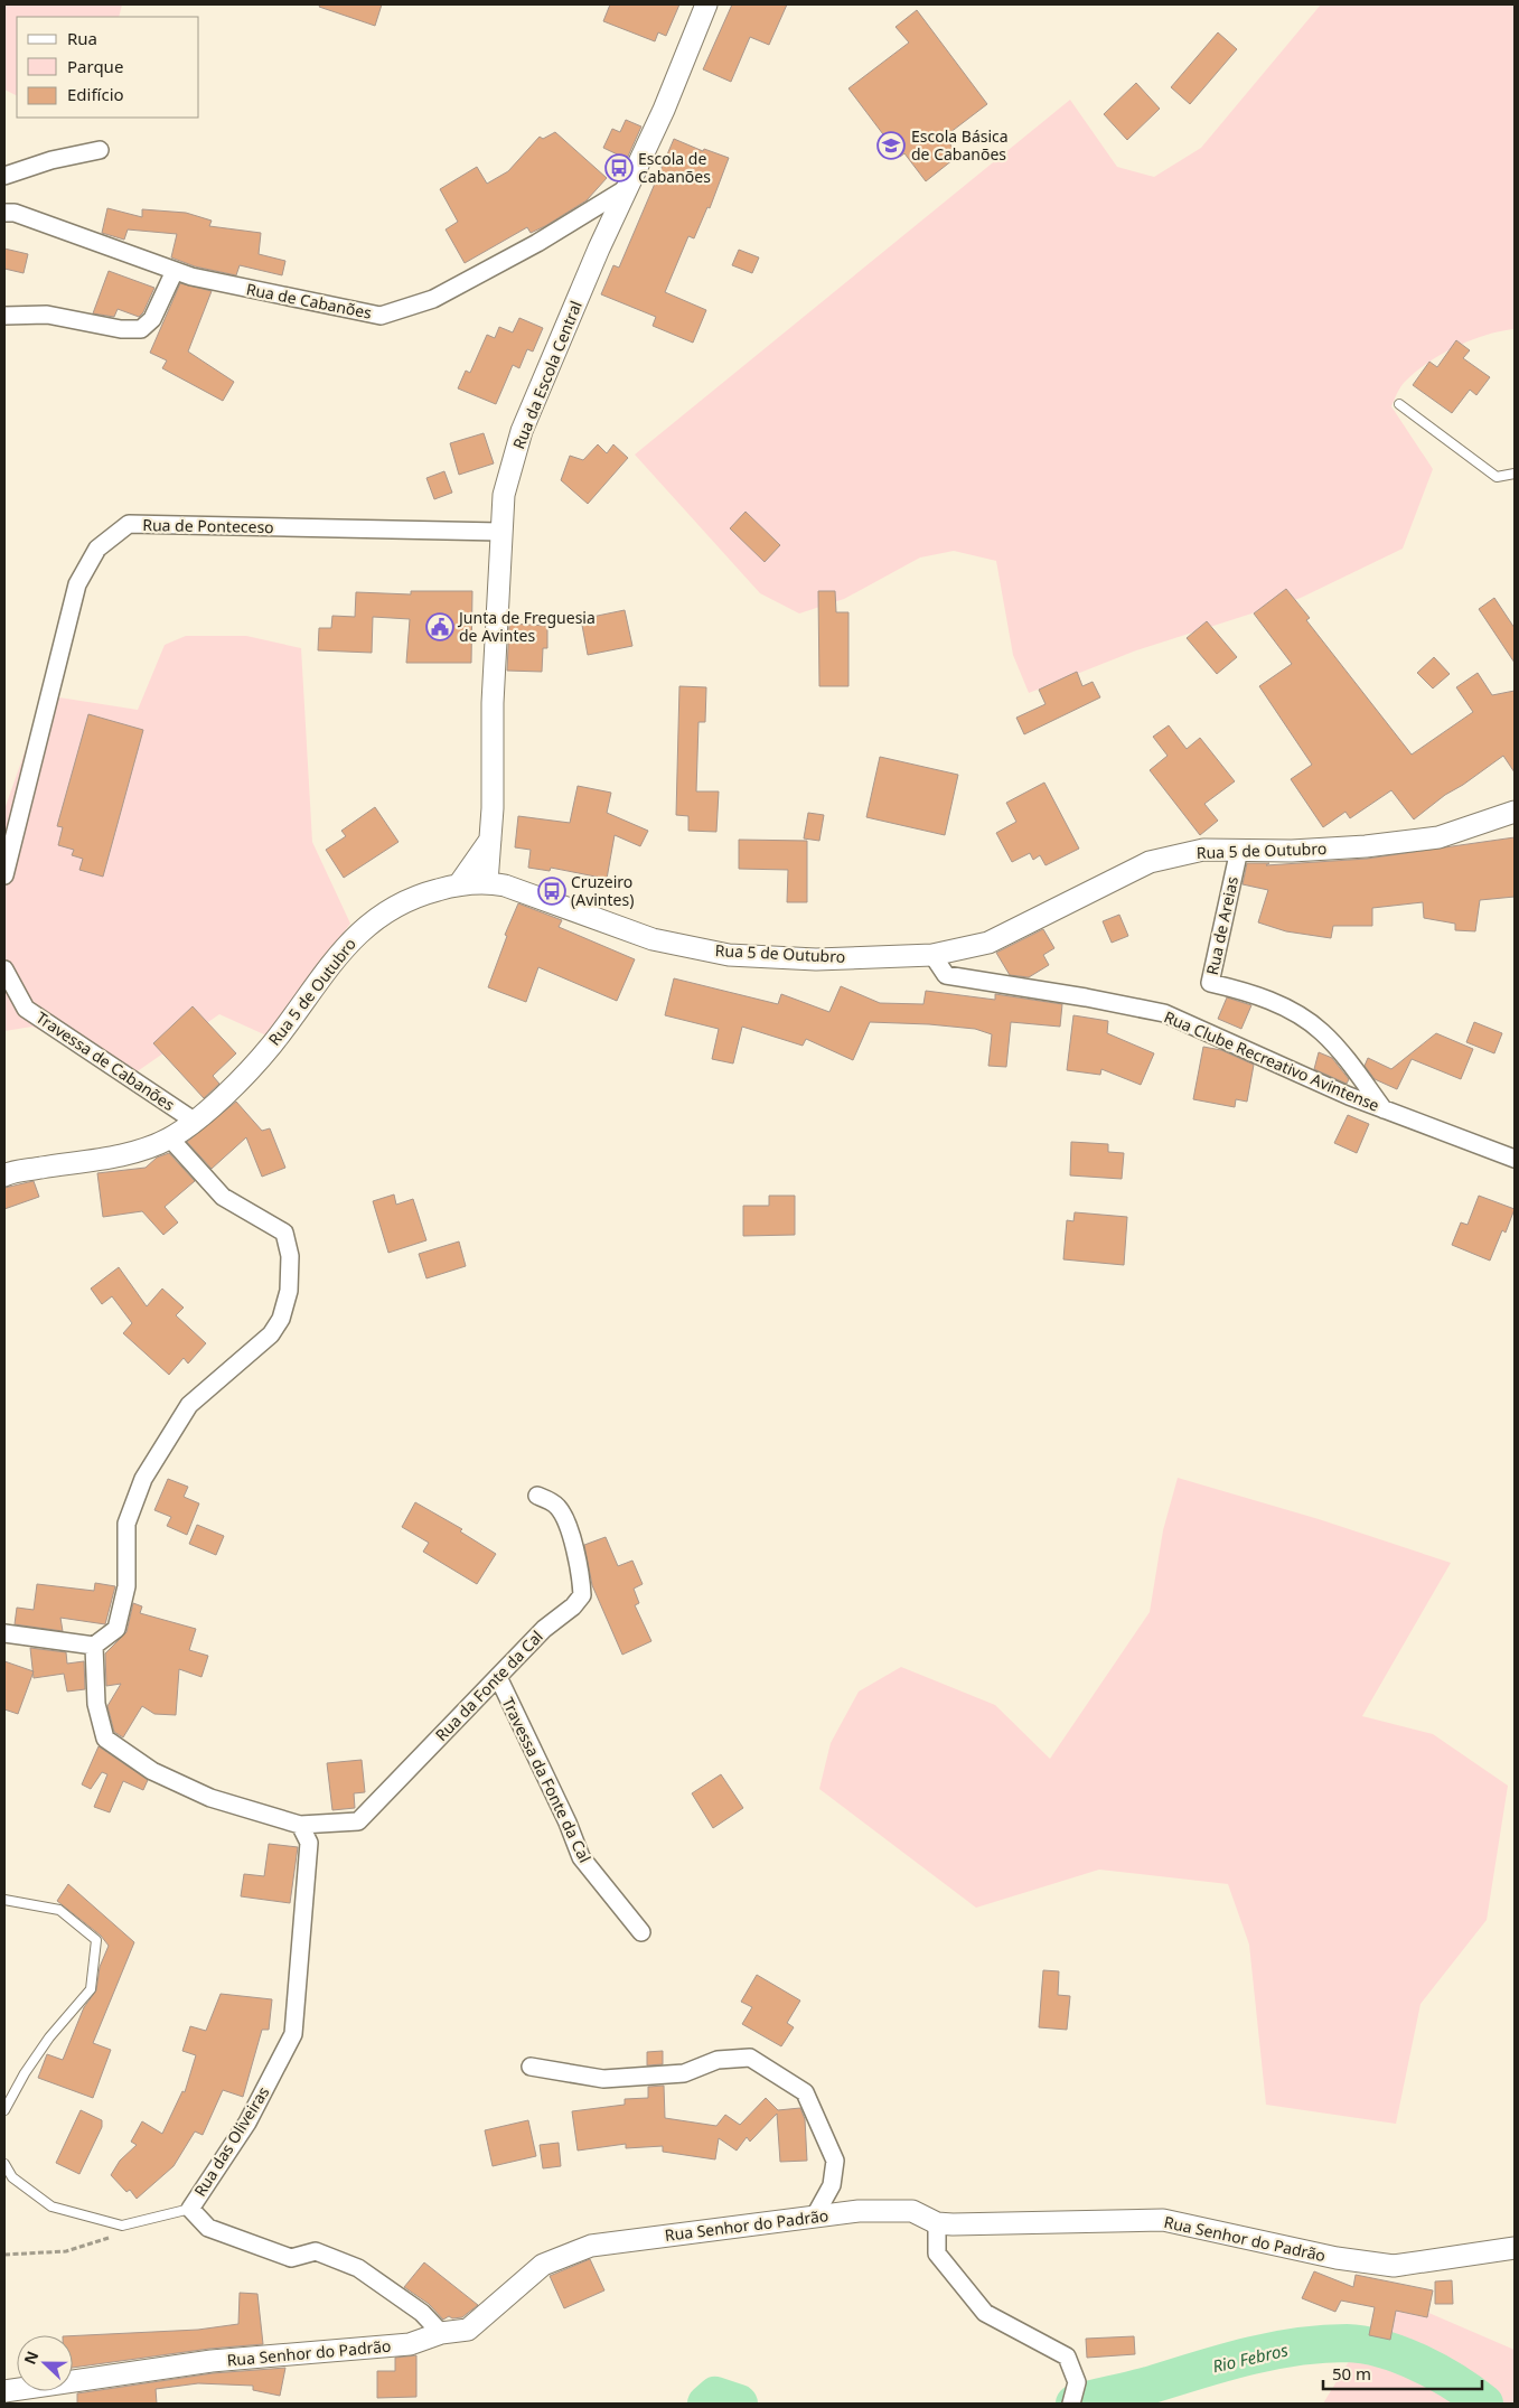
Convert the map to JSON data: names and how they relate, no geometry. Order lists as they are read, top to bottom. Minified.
{"streets":{"street":["Rua de Cabanões","Rua da Escola Central","Rua de Ponteceso","Rua 5 de Outubro","Rua de Areias","Travessa de Cabanões","Rua Clube Recreativo Avintense","Rua da Fonte da Cal","Travessa da Fonte da Cal","Rua das Oliveiras","Rua Senhor do Padrão"]},"crossings":[["Rua de Cabanões","Rua da Escola Central"],["Rua da Escola Central","Rua de Ponteceso"],["Rua da Escola Central","Rua 5 de Outubro"],["Rua 5 de Outubro","Rua de Areias"],["Rua 5 de Outubro","Travessa de Cabanões"],["Rua 5 de Outubro","Rua Clube Recreativo Avintense"],["Rua de Areias","Rua Clube Recreativo Avintense"],["Rua da Fonte da Cal","Travessa da Fonte da Cal"],["Rua da Fonte da Cal","Rua das Oliveiras"],["Rua das Oliveiras","Rua Senhor do Padrão"]],"water":["Rio Febros"],"places":{"school or university":["Escola Básica de Cabanões"],"bus stop":["Escola de Cabanões","Cruzeiro (Avintes)"],"public building":["Junta de Freguesia de Avintes"]},"legend":["Rua","Parque","Edifício"],"scale_bar":"50 m","north":"left"}
